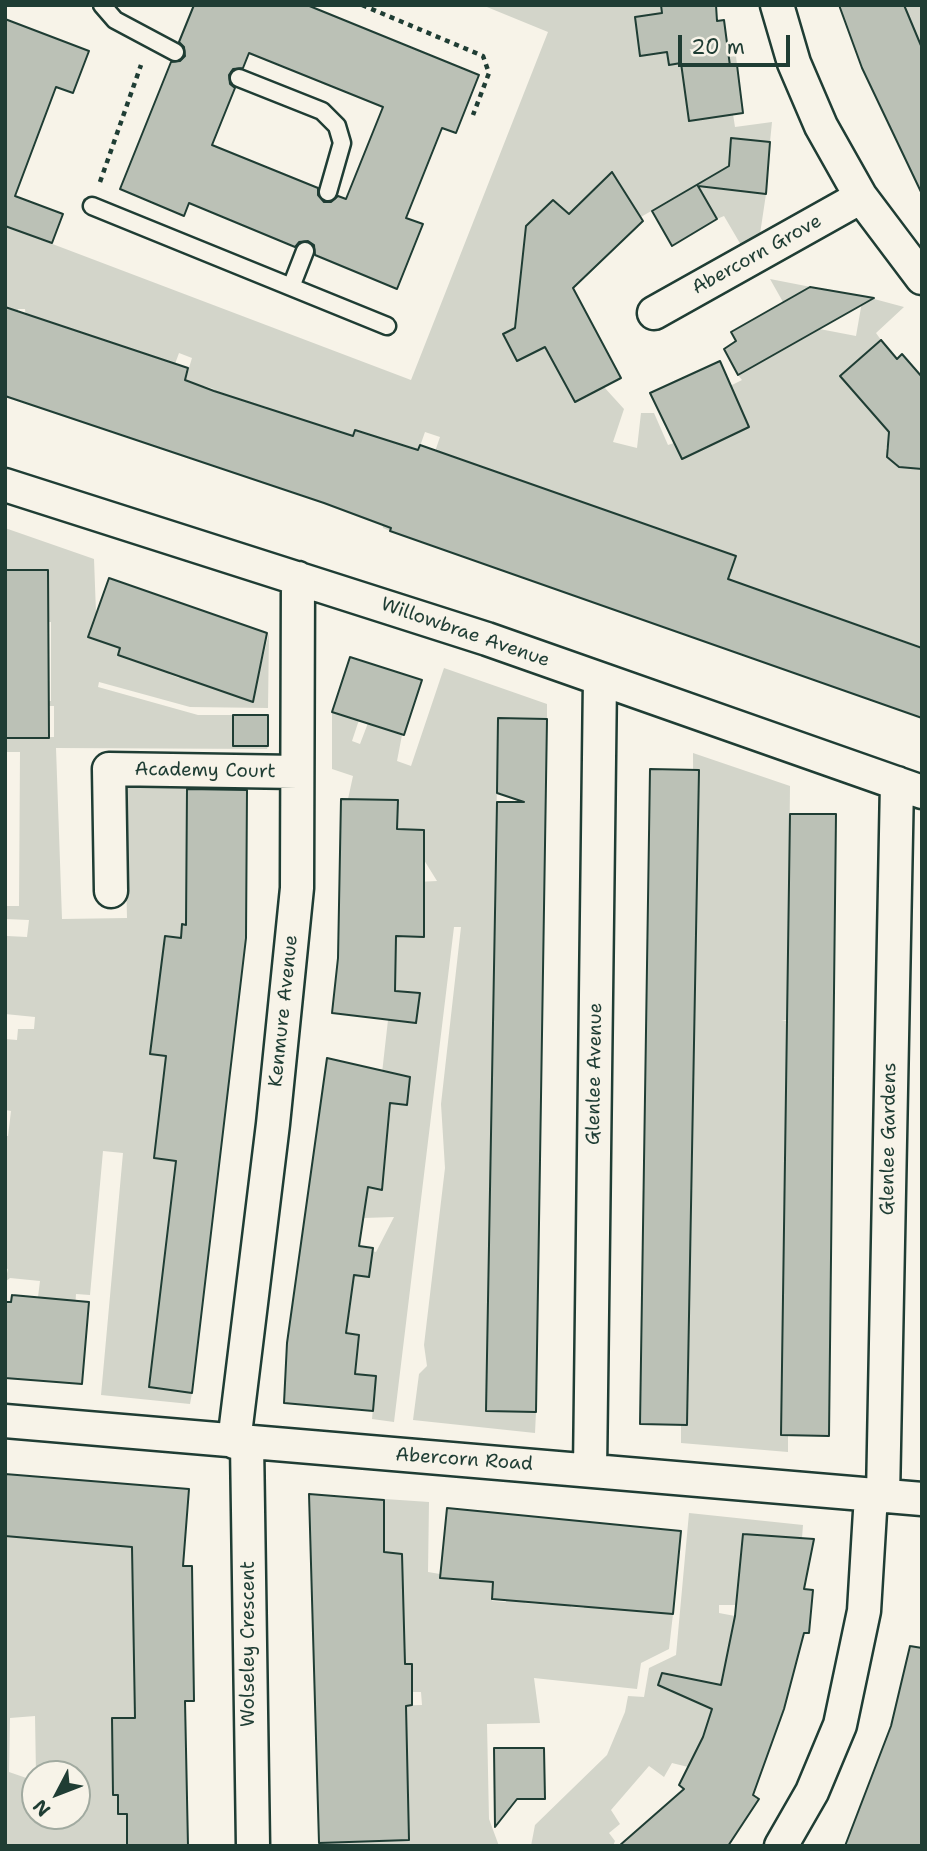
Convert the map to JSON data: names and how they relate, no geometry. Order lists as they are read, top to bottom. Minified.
{"streets":{"street":["Abercorn Grove","Willowbrae Avenue","Academy Court","Kenmure Avenue","Glenlee Avenue","Glenlee Gardens","Abercorn Road","Wolseley Crescent"]},"crossings":[["Willowbrae Avenue","Kenmure Avenue"],["Willowbrae Avenue","Glenlee Avenue"],["Willowbrae Avenue","Glenlee Gardens"],["Academy Court","Kenmure Avenue"],["Kenmure Avenue","Abercorn Road"],["Kenmure Avenue","Wolseley Crescent"],["Glenlee Avenue","Abercorn Road"],["Glenlee Gardens","Abercorn Road"],["Abercorn Road","Wolseley Crescent"]],"scale_bar":"20 m","north":"bottom left"}
